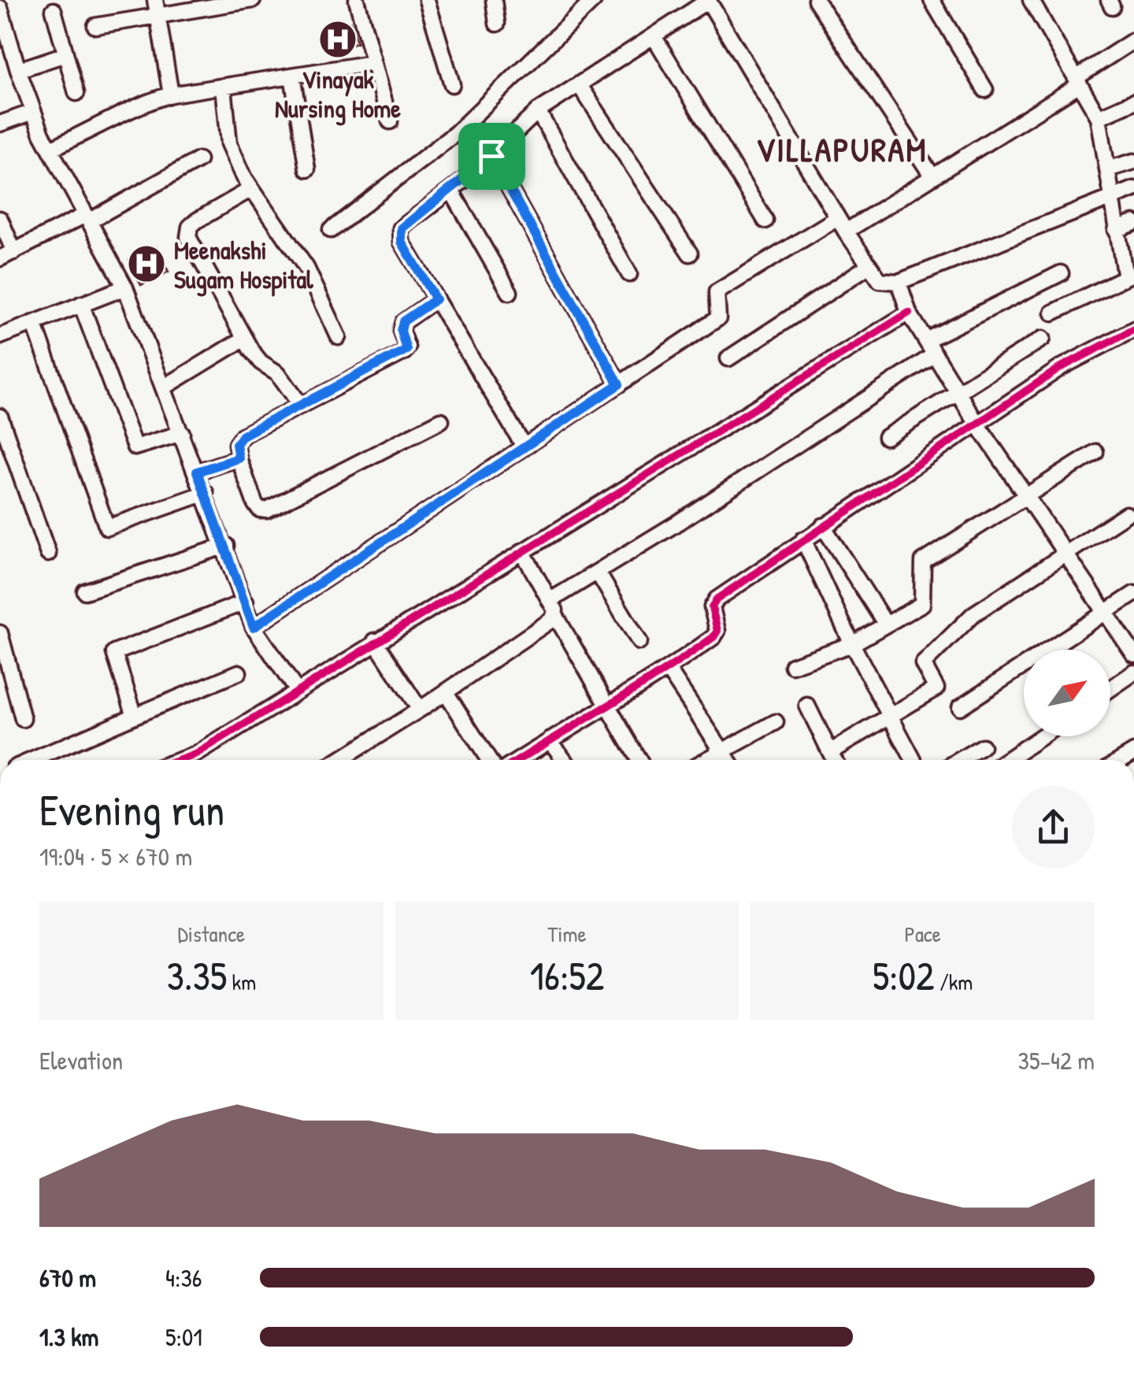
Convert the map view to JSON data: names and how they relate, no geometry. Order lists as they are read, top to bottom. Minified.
{"districts":["VILLAPURAM"],"places":{"hospital":["Vinayak Nursing Home","Meenakshi Sugam Hospital"]},"north":"top right","page":{"heading":["Evening run","19:04 · 5 × 670 m"],"stats":[["Distance","3.35 km"],["Time","16:52"],["Pace","5:02 /km"]],"chart":["Elevation","35–42 m"],"list":[{"name":"670 m","note":"4:36"},{"name":"1.3 km","note":"5:01"}]}}
